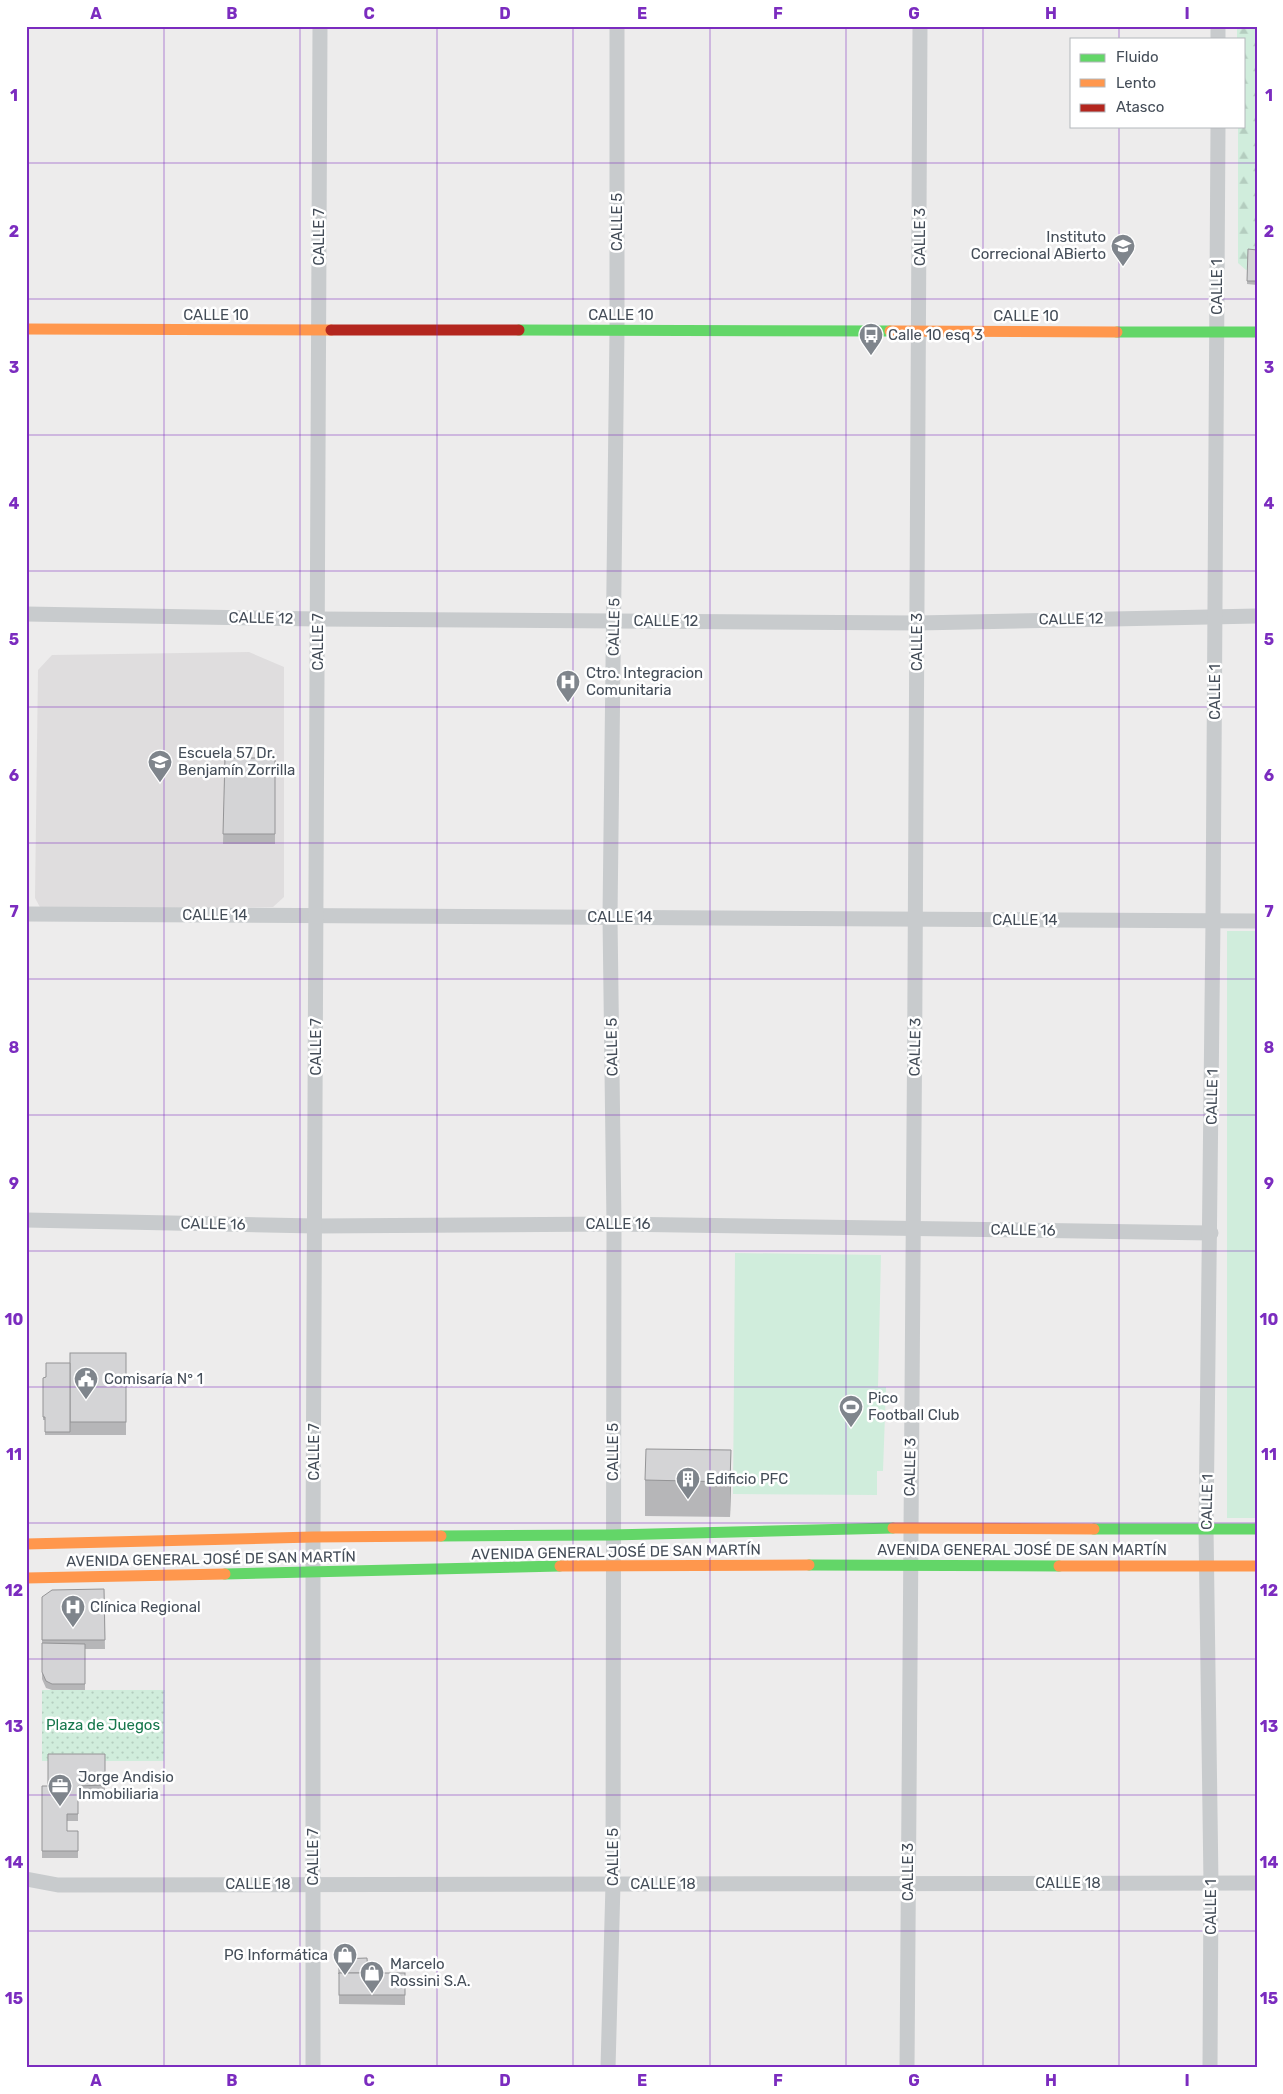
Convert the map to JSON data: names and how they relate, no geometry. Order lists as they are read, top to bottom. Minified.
{"streets":{"main road":["CALLE 10","AVENIDA GENERAL JOSÉ DE SAN MARTÍN"],"street":["CALLE 5","CALLE 7","CALLE 3","CALLE 1","CALLE 12","CALLE 14","CALLE 16","CALLE 18"]},"crossings":[["CALLE 5","CALLE 10"],["CALLE 5","CALLE 12"],["CALLE 5","CALLE 14"],["CALLE 5","CALLE 16"],["CALLE 5","AVENIDA GENERAL JOSÉ DE SAN MARTÍN"],["CALLE 5","CALLE 18"],["CALLE 7","CALLE 10"],["CALLE 7","CALLE 12"],["CALLE 7","CALLE 14"],["CALLE 7","CALLE 16"],["CALLE 7","AVENIDA GENERAL JOSÉ DE SAN MARTÍN"],["CALLE 7","CALLE 18"],["CALLE 3","CALLE 10"],["CALLE 3","CALLE 12"],["CALLE 3","CALLE 14"],["CALLE 3","CALLE 16"],["CALLE 3","AVENIDA GENERAL JOSÉ DE SAN MARTÍN"],["CALLE 3","CALLE 18"],["CALLE 1","CALLE 10"],["CALLE 1","CALLE 12"],["CALLE 1","CALLE 14"],["CALLE 1","CALLE 16"],["CALLE 1","AVENIDA GENERAL JOSÉ DE SAN MARTÍN"],["CALLE 1","CALLE 18"]],"parks":["Plaza de Juegos"],"places":{"school or university":["Instituto Correcional ABierto","Escuela 57 Dr. Benjamín Zorrilla"],"bus stop":["Calle 10 esq 3"],"hospital":["Ctro. Integracion Comunitaria","Clínica Regional"],"public building":["Comisaría N° 1"],"sports":["Pico Football Club"],"building":["Edificio PFC"],"office":["Jorge Andisio Inmobiliaria"],"shop":["PG Informática","Marcelo Rossini S.A."]},"legend":["Fluido","Lento","Atasco"],"grid":{"columns":["A","B","C","D","E","F","G","H","I"],"rows":["1","2","3","4","5","6","7","8","9","10","11","12","13","14","15"]}}
